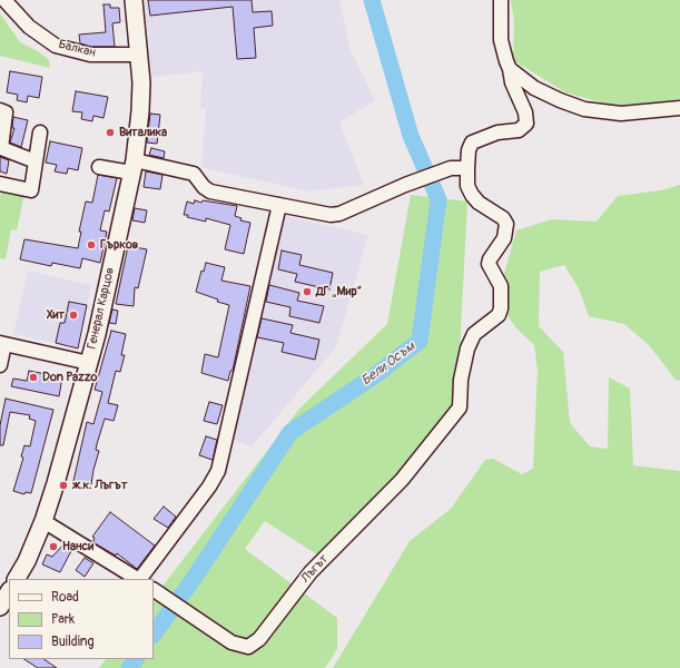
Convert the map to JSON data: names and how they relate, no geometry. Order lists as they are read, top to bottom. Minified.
{"streets":{"main road":["Генерал Карцов"],"street":["Балкан","Лъгът"]},"crossings":[["Балкан","Генерал Карцов"]],"water":["Бели Осъм"],"places":["Виталика","Гърков","ДГ „Мир“","Хит","Don Pazzo","ж.к. Лъгът","Нанси"],"legend":["Road","Park","Building"]}
